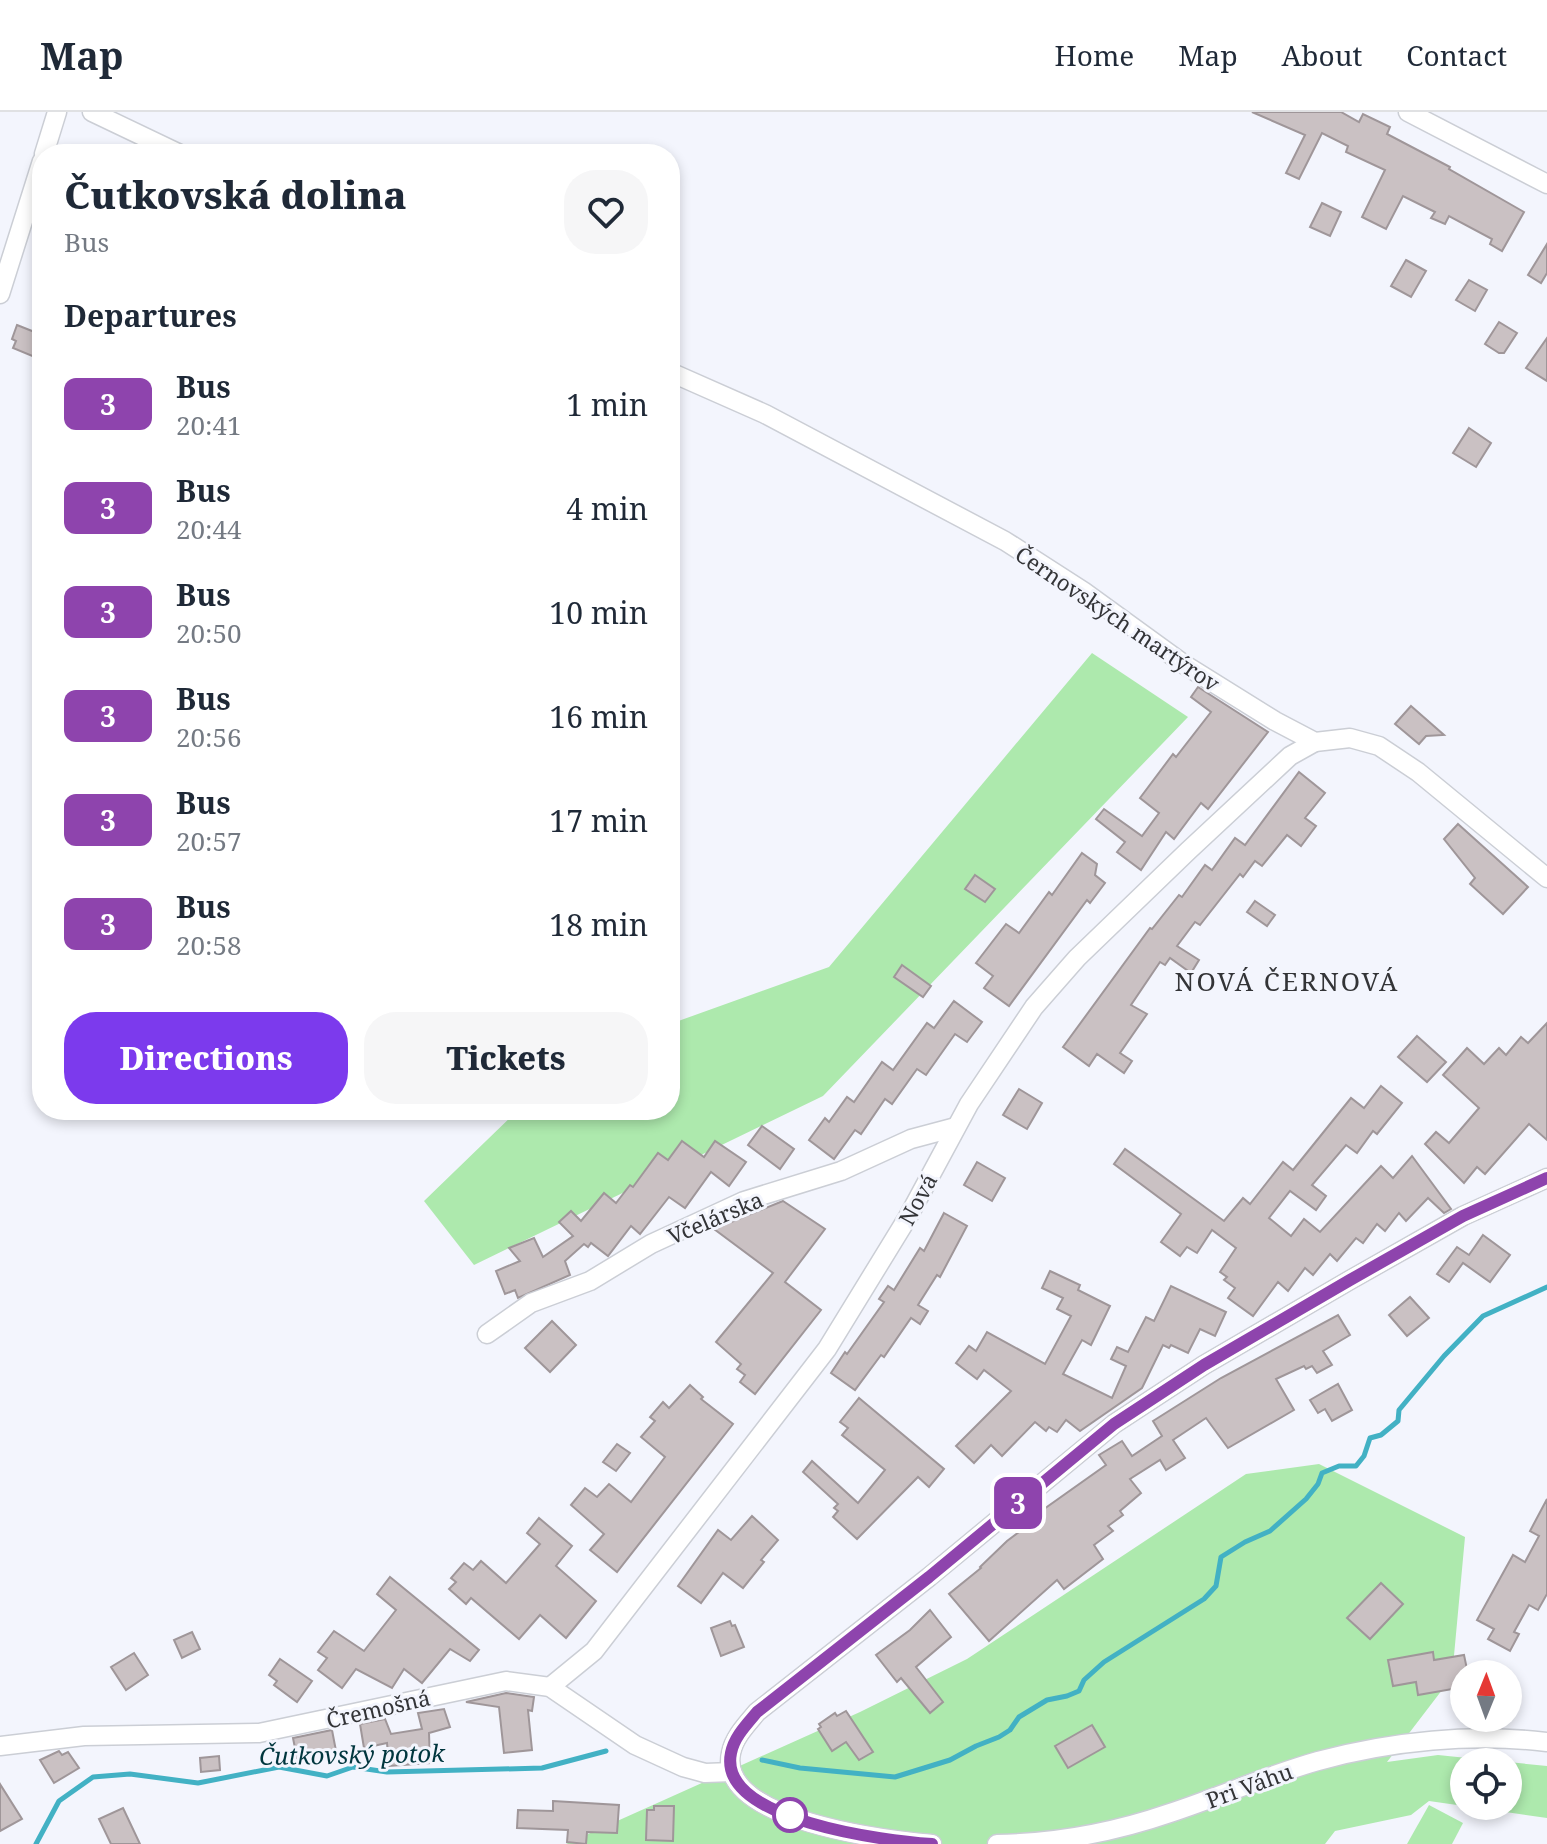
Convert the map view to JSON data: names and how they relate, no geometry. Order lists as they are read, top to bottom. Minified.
{"streets":{"street":["Černovských martýrov","Nová","Včelárska","Čremošná","Pri Váhu"]},"crossings":[["Černovských martýrov","Nová"],["Nová","Včelárska"],["Nová","Čremošná"]],"districts":["NOVÁ ČERNOVÁ"],"water":["Čutkovský potok"],"lines":["bus line 3"],"north":"top","page":{"header":"Map","nav":["Home","Map","About","Contact"],"on_map":"3","heading":[["Čutkovská dolina","Bus"],"Departures"],"list":[{"mark":"3","name":"Bus","note":"20:41","value":"1 min"},{"mark":"3","name":"Bus","note":"20:44","value":"4 min"},{"mark":"3","name":"Bus","note":"20:50","value":"10 min"},{"mark":"3","name":"Bus","note":"20:56","value":"16 min"},{"mark":"3","name":"Bus","note":"20:57","value":"17 min"},{"mark":"3","name":"Bus","note":"20:58","value":"18 min"}],"buttons":["Directions","Tickets"]}}
